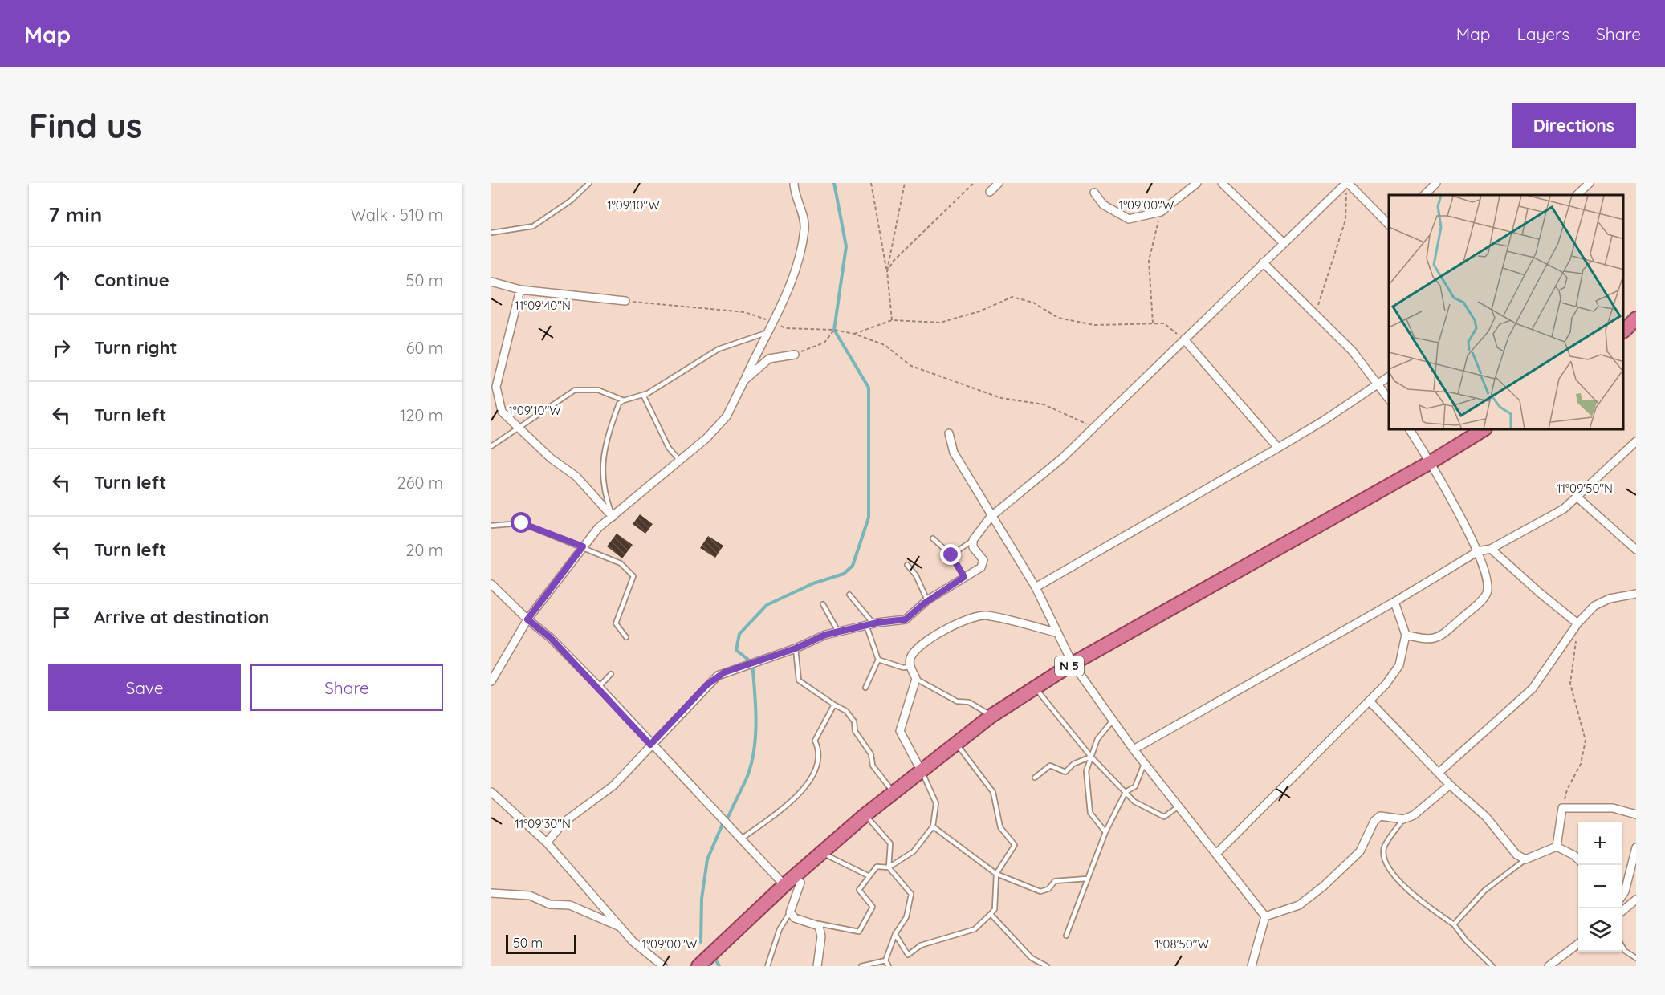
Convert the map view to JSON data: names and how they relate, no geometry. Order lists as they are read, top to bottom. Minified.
{"streets":{"highway":["N 5"]},"scale_bar":"50 m","page":{"header":"Map","nav":["Map","Layers","Share"],"buttons":["Directions",["Save","Share"]],"title":"Find us","heading":["7 min","Walk · 510 m"],"list":[["Continue","50 m"],["Turn right","60 m"],["Turn left","120 m"],["Turn left","260 m"],["Turn left","20 m"],"Arrive at destination"],"map_buttons":["+","−"],"scale":"50 m"},"coordinates":["1°09'10\"W","1°09'00\"W","11°09'40\"N","11°09'50\"N","11°09'30\"N","1°08'50\"W"]}
